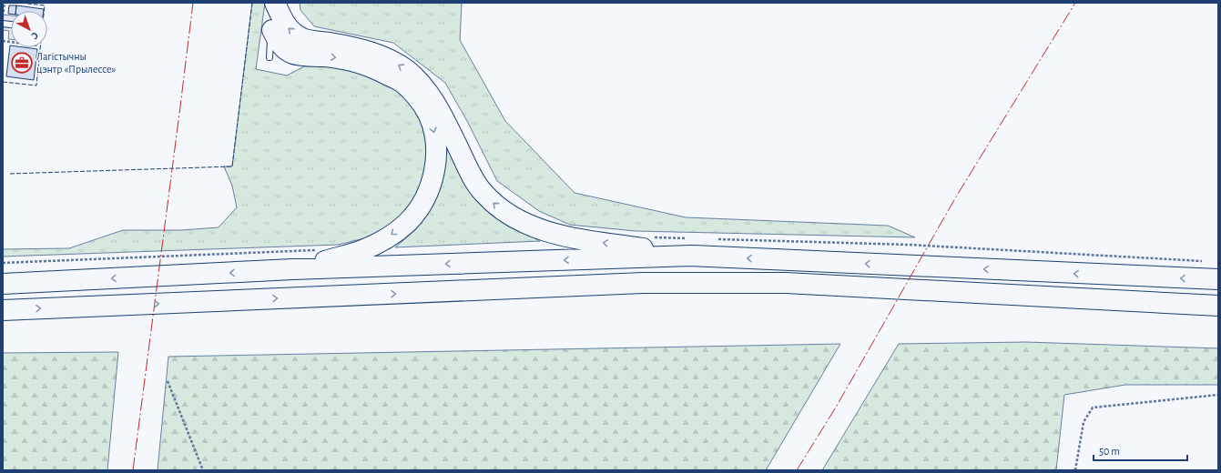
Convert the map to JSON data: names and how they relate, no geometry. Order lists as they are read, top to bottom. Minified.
{"places":{"office":["Лагістычны цэнтр «Прылессе»"]},"scale_bar":"50 m","north":"bottom right"}
